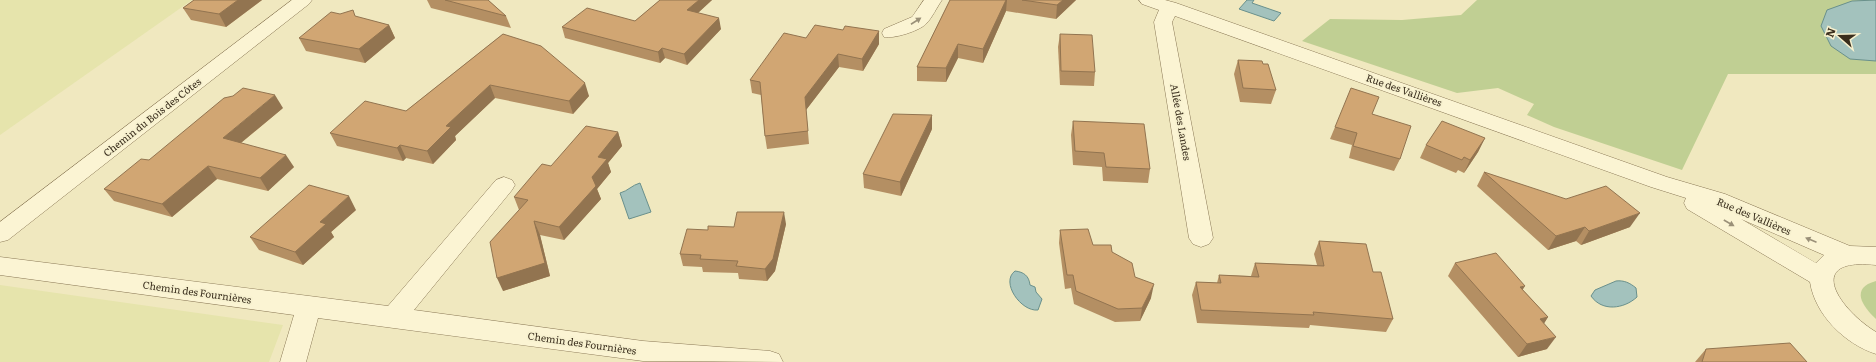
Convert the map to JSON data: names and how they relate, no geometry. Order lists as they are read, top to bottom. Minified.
{"streets":{"street":["Rue des Vallières","Chemin du Bois des Côtes","Allée des Landes","Chemin des Fournières"]},"crossings":[["Rue des Vallières","Allée des Landes"]],"north":"left"}
